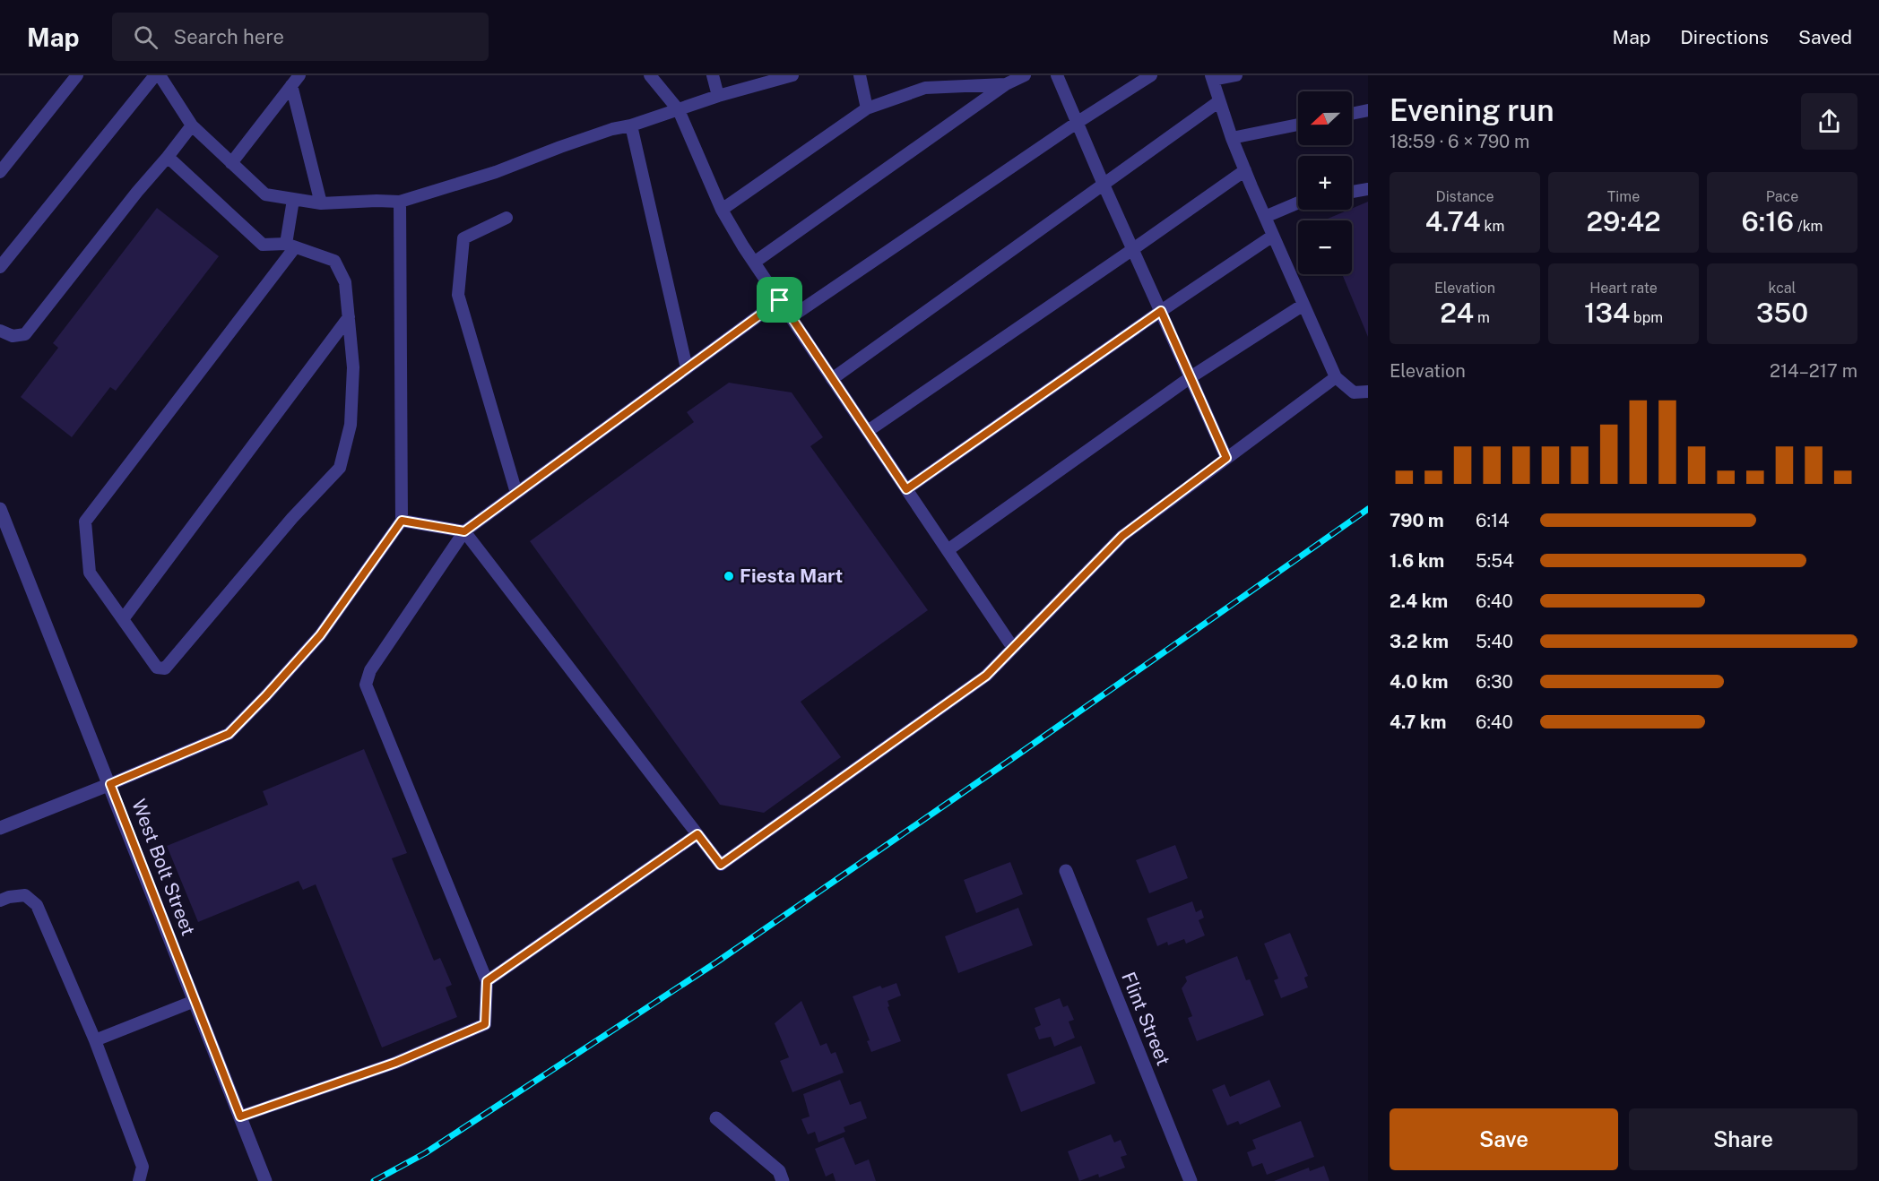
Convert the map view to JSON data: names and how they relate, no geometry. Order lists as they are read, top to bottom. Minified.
{"streets":{"street":["West Bolt Street","Flint Street"]},"places":["Fiesta Mart"],"north":"left","page":{"header":"Map","search":"Search here","nav":["Map","Directions","Saved"],"heading":["Evening run","18:59 · 6 × 790 m"],"map_buttons":["+","−"],"stats":[["Distance","4.74 km"],["Time","29:42"],["Pace","6:16 /km"],["Elevation","24 m"],["Heart rate","134 bpm"],["kcal","350"]],"chart":["Elevation","214–217 m"],"list":[{"name":"790 m","note":"6:14"},{"name":"1.6 km","note":"5:54"},{"name":"2.4 km","note":"6:40"},{"name":"3.2 km","note":"5:40"},{"name":"4.0 km","note":"6:30"},{"name":"4.7 km","note":"6:40"}],"buttons":["Save","Share"]}}
